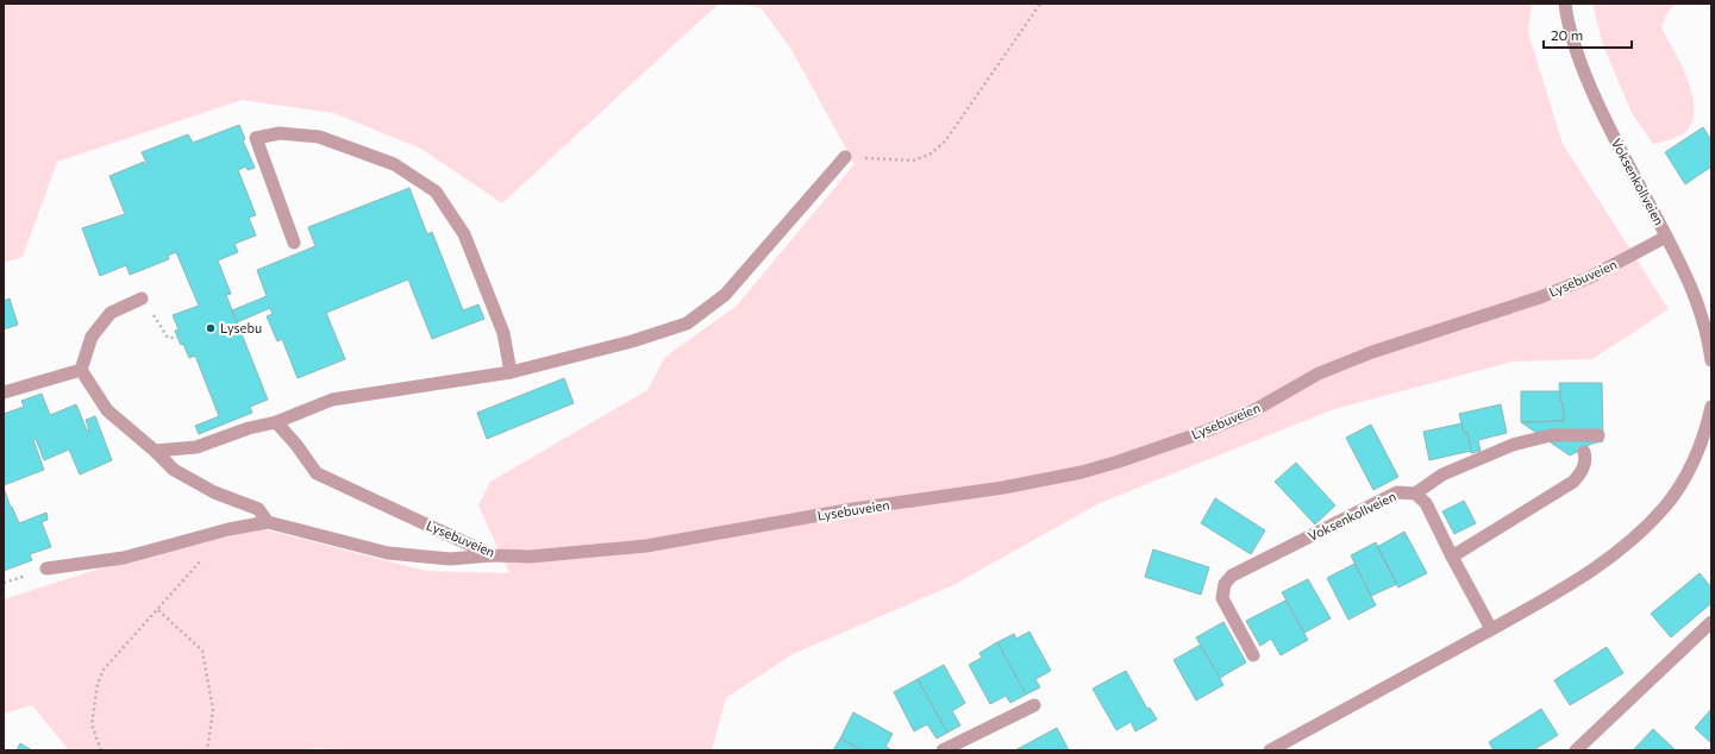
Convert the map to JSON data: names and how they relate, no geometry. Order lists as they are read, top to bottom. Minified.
{"streets":{"street":["Voksenkollveien","Lysebuveien"]},"crossings":[["Voksenkollveien","Lysebuveien"]],"places":["Lysebu"],"scale_bar":"20 m"}
